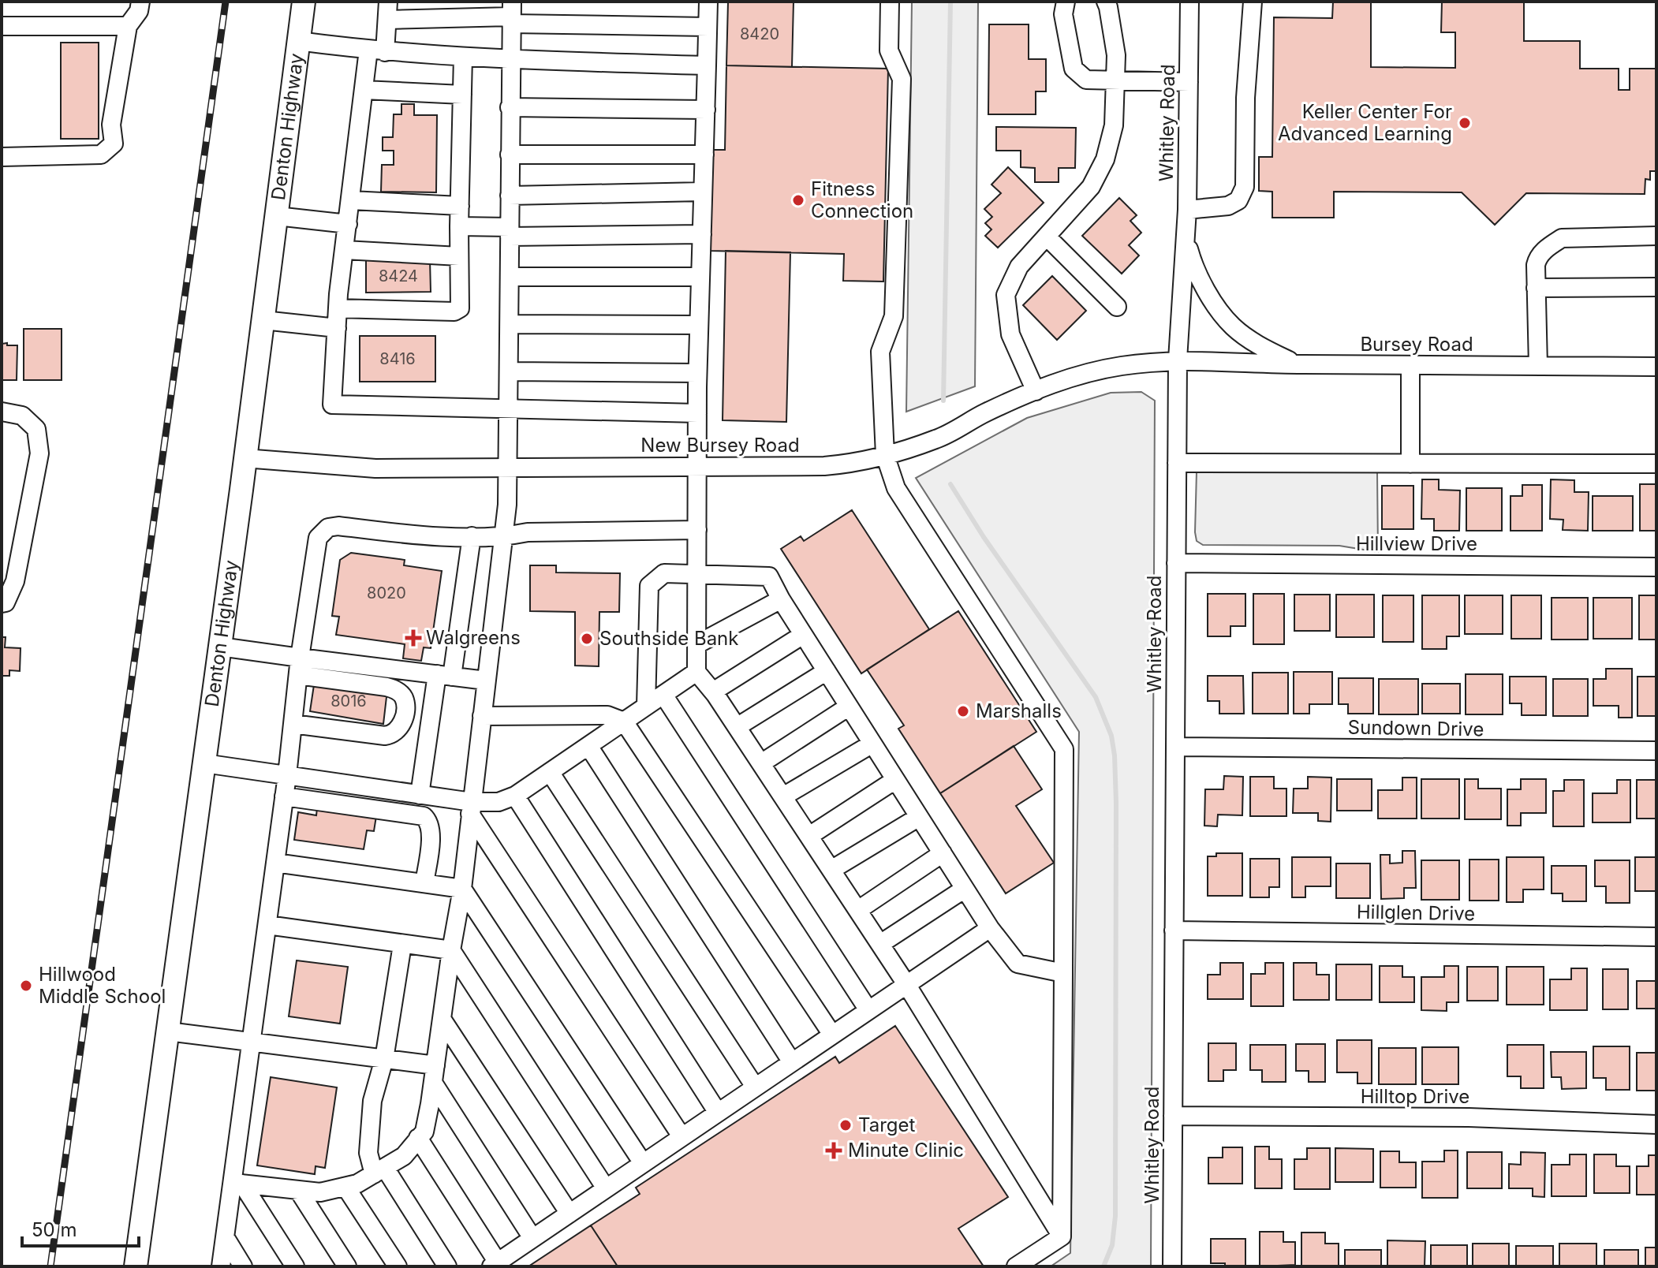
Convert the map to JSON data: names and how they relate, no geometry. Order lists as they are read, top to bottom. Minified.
{"streets":{"main road":["Denton Highway"],"street":["Whitley Road","Bursey Road","New Bursey Road","Hillview Drive","Sundown Drive","Hillglen Drive","Hilltop Drive"]},"crossings":[["Whitley Road","Bursey Road"],["Whitley Road","New Bursey Road"],["Whitley Road","Hillview Drive"],["Whitley Road","Sundown Drive"],["Whitley Road","Hillglen Drive"],["Whitley Road","Hilltop Drive"],["Denton Highway","New Bursey Road"],["Bursey Road","New Bursey Road"]],"places":{"other":["Keller Center For Advanced Learning","Fitness Connection","Southside Bank","Marshalls","Hillwood Middle School","Target"],"health":["Walgreens","Minute Clinic"]},"house_numbers":["8420","8424","8416","8020","8016"],"scale_bar":"50 m"}
